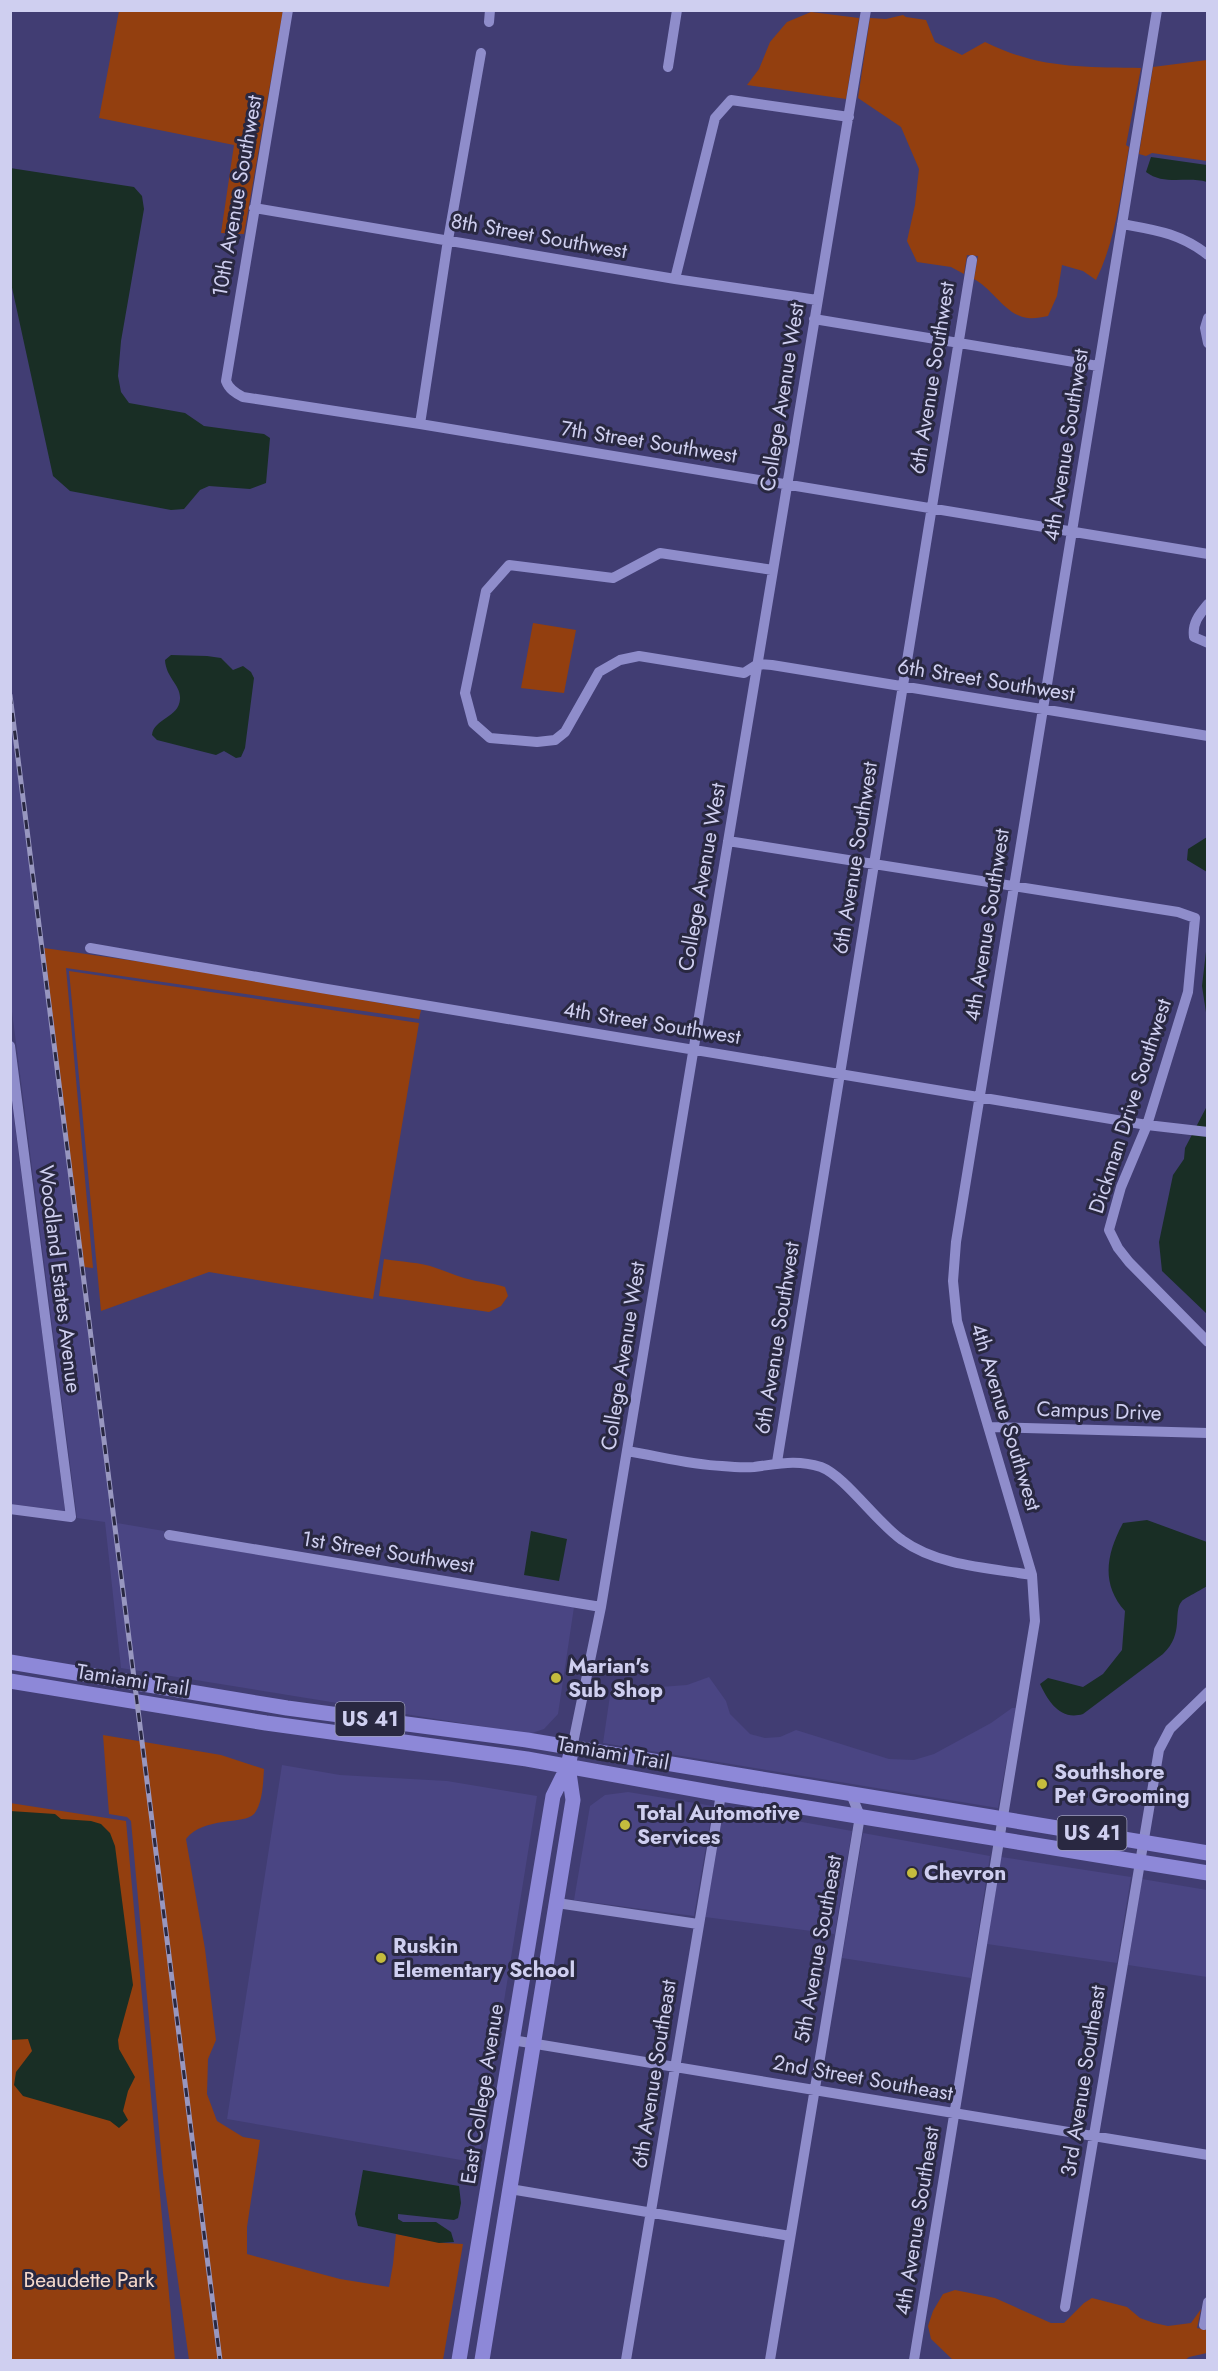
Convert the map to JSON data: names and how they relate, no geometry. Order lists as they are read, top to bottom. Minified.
{"streets":{"main road":["Tamiami Trail","US 41","East College Avenue"],"street":["10th Avenue Southwest","8th Street Southwest","6th Avenue Southwest","College Avenue West","7th Street Southwest","4th Avenue Southwest","6th Street Southwest","4th Street Southwest","Dickman Drive Southwest","Woodland Estates Avenue","Campus Drive","1st Street Southwest","5th Avenue Southeast","6th Avenue Southeast","2nd Street Southeast","3rd Avenue Southeast","4th Avenue Southeast"]},"crossings":[["10th Avenue Southwest","8th Street Southwest"],["10th Avenue Southwest","7th Street Southwest"],["8th Street Southwest","College Avenue West"],["6th Avenue Southwest","7th Street Southwest"],["6th Avenue Southwest","6th Street Southwest"],["6th Avenue Southwest","4th Street Southwest"],["College Avenue West","7th Street Southwest"],["College Avenue West","6th Street Southwest"],["College Avenue West","4th Street Southwest"],["College Avenue West","1st Street Southwest"],["College Avenue West","Tamiami Trail"],["College Avenue West","East College Avenue"],["7th Street Southwest","4th Avenue Southwest"],["4th Avenue Southwest","6th Street Southwest"],["4th Avenue Southwest","4th Street Southwest"],["4th Avenue Southwest","Dickman Drive Southwest"],["4th Avenue Southwest","Campus Drive"],["4th Avenue Southwest","Tamiami Trail"],["4th Avenue Southwest","4th Avenue Southeast"],["4th Street Southwest","Dickman Drive Southwest"],["Tamiami Trail","5th Avenue Southeast"],["Tamiami Trail","6th Avenue Southeast"],["Tamiami Trail","3rd Avenue Southeast"],["Tamiami Trail","East College Avenue"],["Tamiami Trail","4th Avenue Southeast"],["5th Avenue Southeast","2nd Street Southeast"],["6th Avenue Southeast","2nd Street Southeast"],["2nd Street Southeast","3rd Avenue Southeast"],["2nd Street Southeast","East College Avenue"],["2nd Street Southeast","4th Avenue Southeast"]],"parks":["Beaudette Park"],"places":["Marian's Sub Shop","Southshore Pet Grooming","Total Automotive Services","Chevron","Ruskin Elementary School"]}
